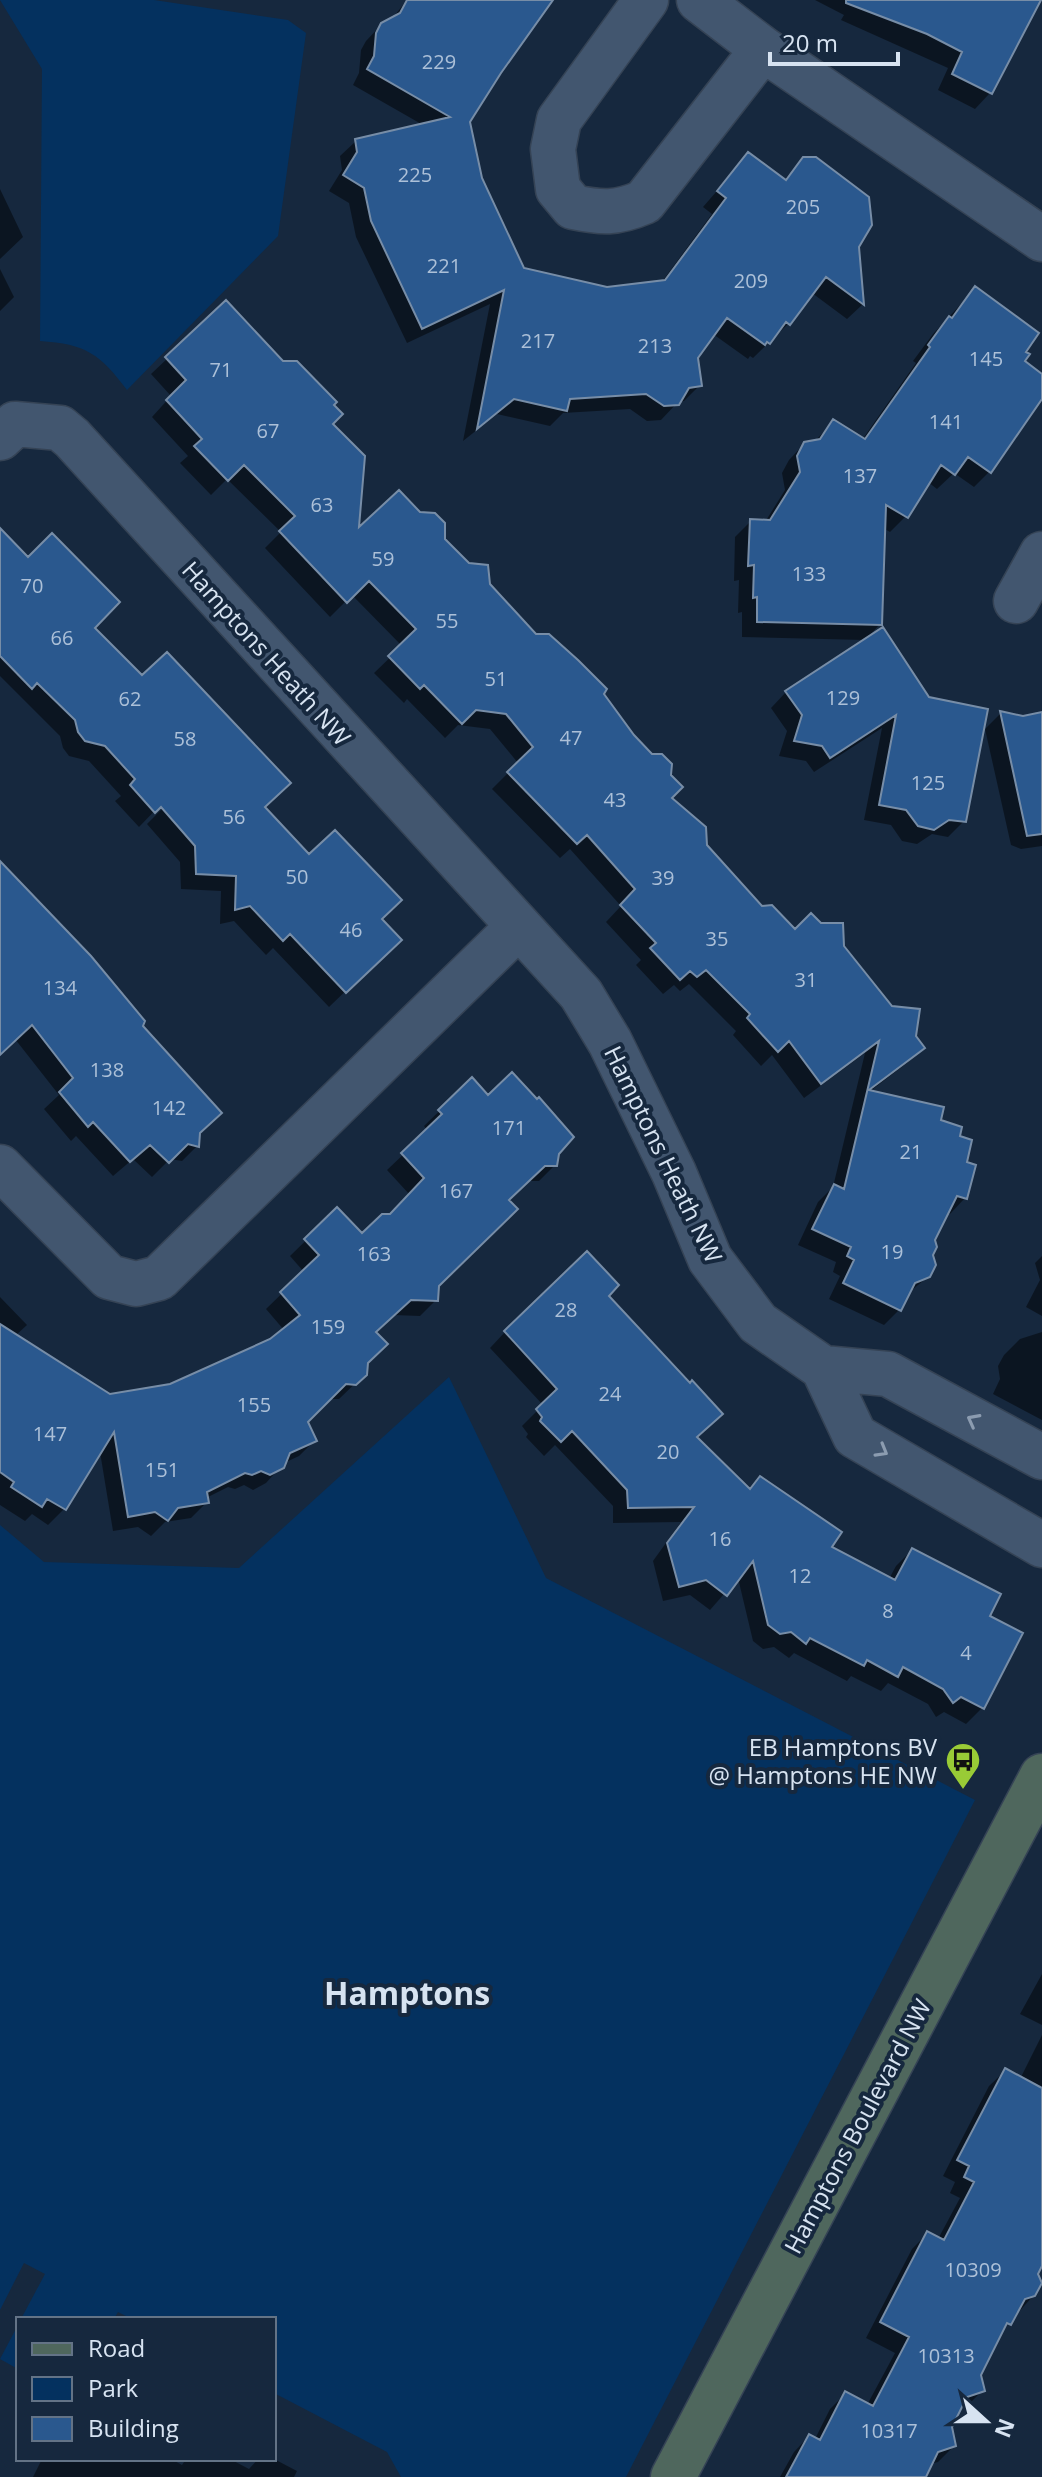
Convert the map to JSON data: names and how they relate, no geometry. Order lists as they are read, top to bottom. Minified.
{"streets":{"street":["Hamptons Heath NW","Hamptons Boulevard NW"]},"districts":["Hamptons"],"places":{"bus stop":["EB Hamptons BV @ Hamptons HE NW"]},"house_numbers":["229","225","205","221","209","217","213","145","71","141","67","137","63","59","133","70","55","66","51","129","62","47","58","125","43","56","50","39","46","35","31","134","138","142","171","21","167","19","163","28","159","24","155","147","20","151","16","12","8","4","10309","10313","10317"],"legend":["Road","Park","Building"],"scale_bar":"20 m","north":"right"}
